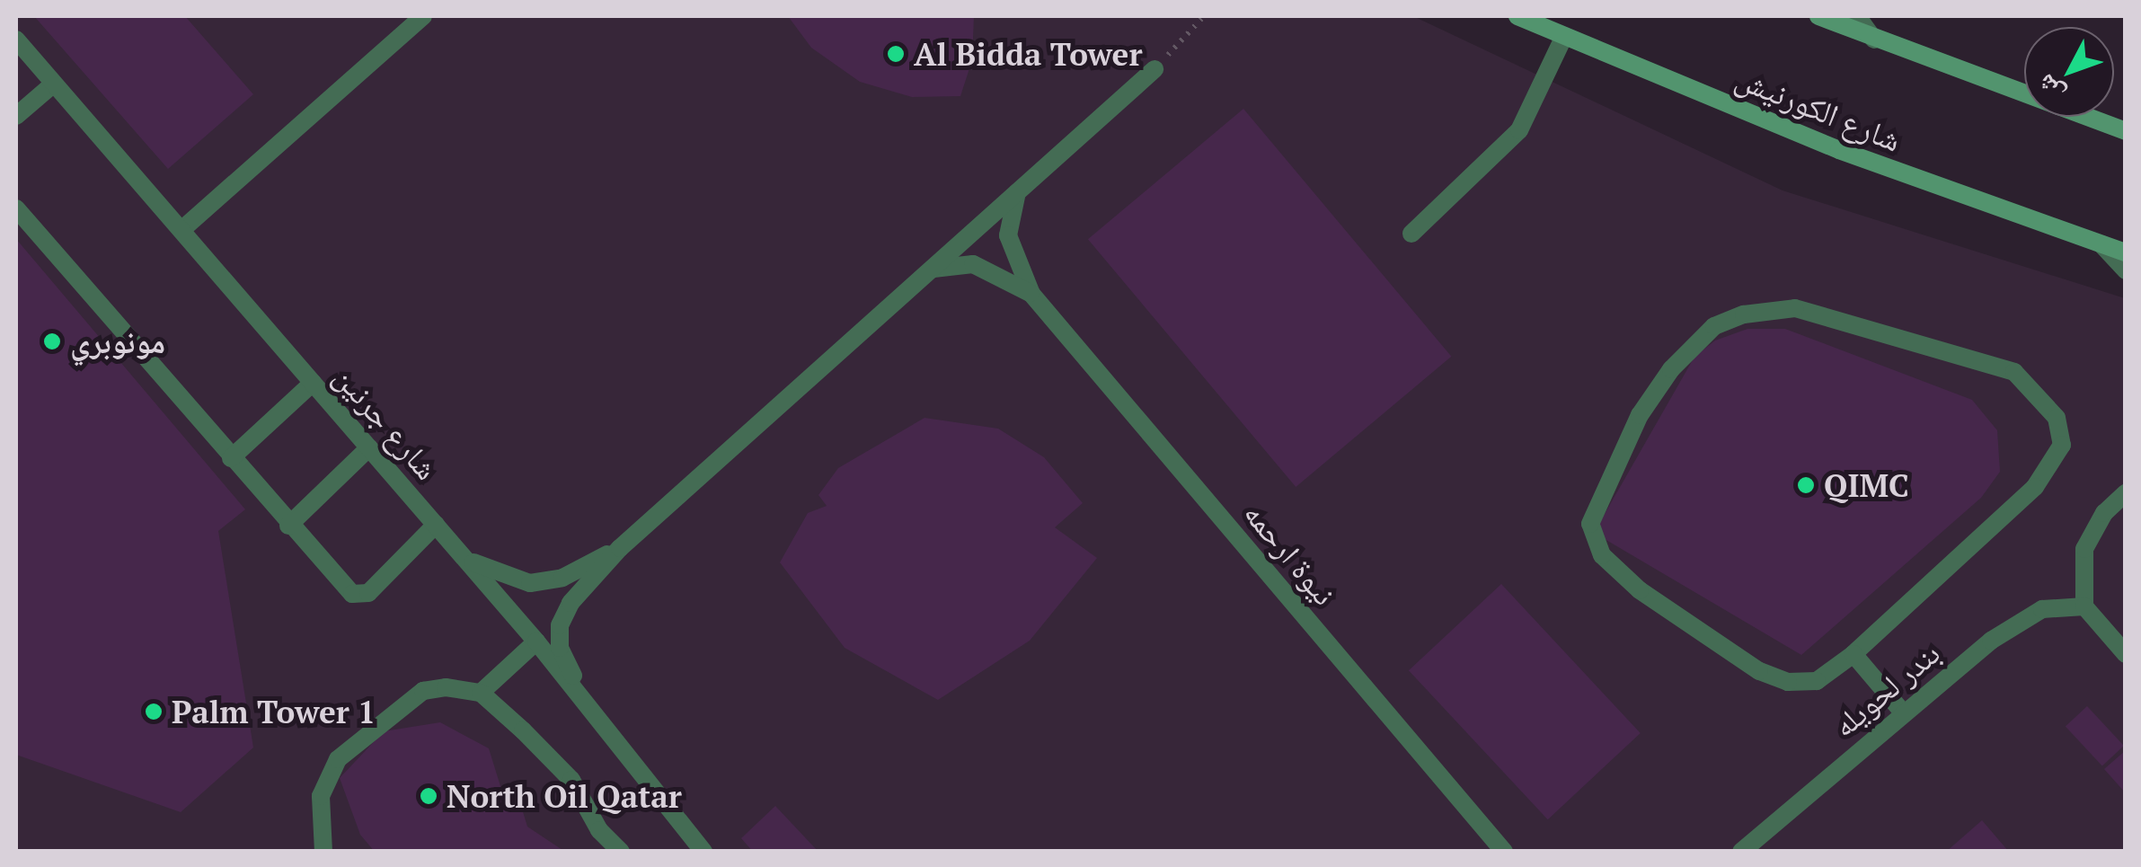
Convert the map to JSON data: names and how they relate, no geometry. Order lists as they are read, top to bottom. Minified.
{"streets":{"main road":["شارع الكورنيش"],"street":["شارع جرنين","نيوة ارحمه","بندر لحويله"]},"places":["Al Bidda Tower","مونوبري","QIMC","Palm Tower 1","North Oil Qatar"],"north":"bottom left"}
